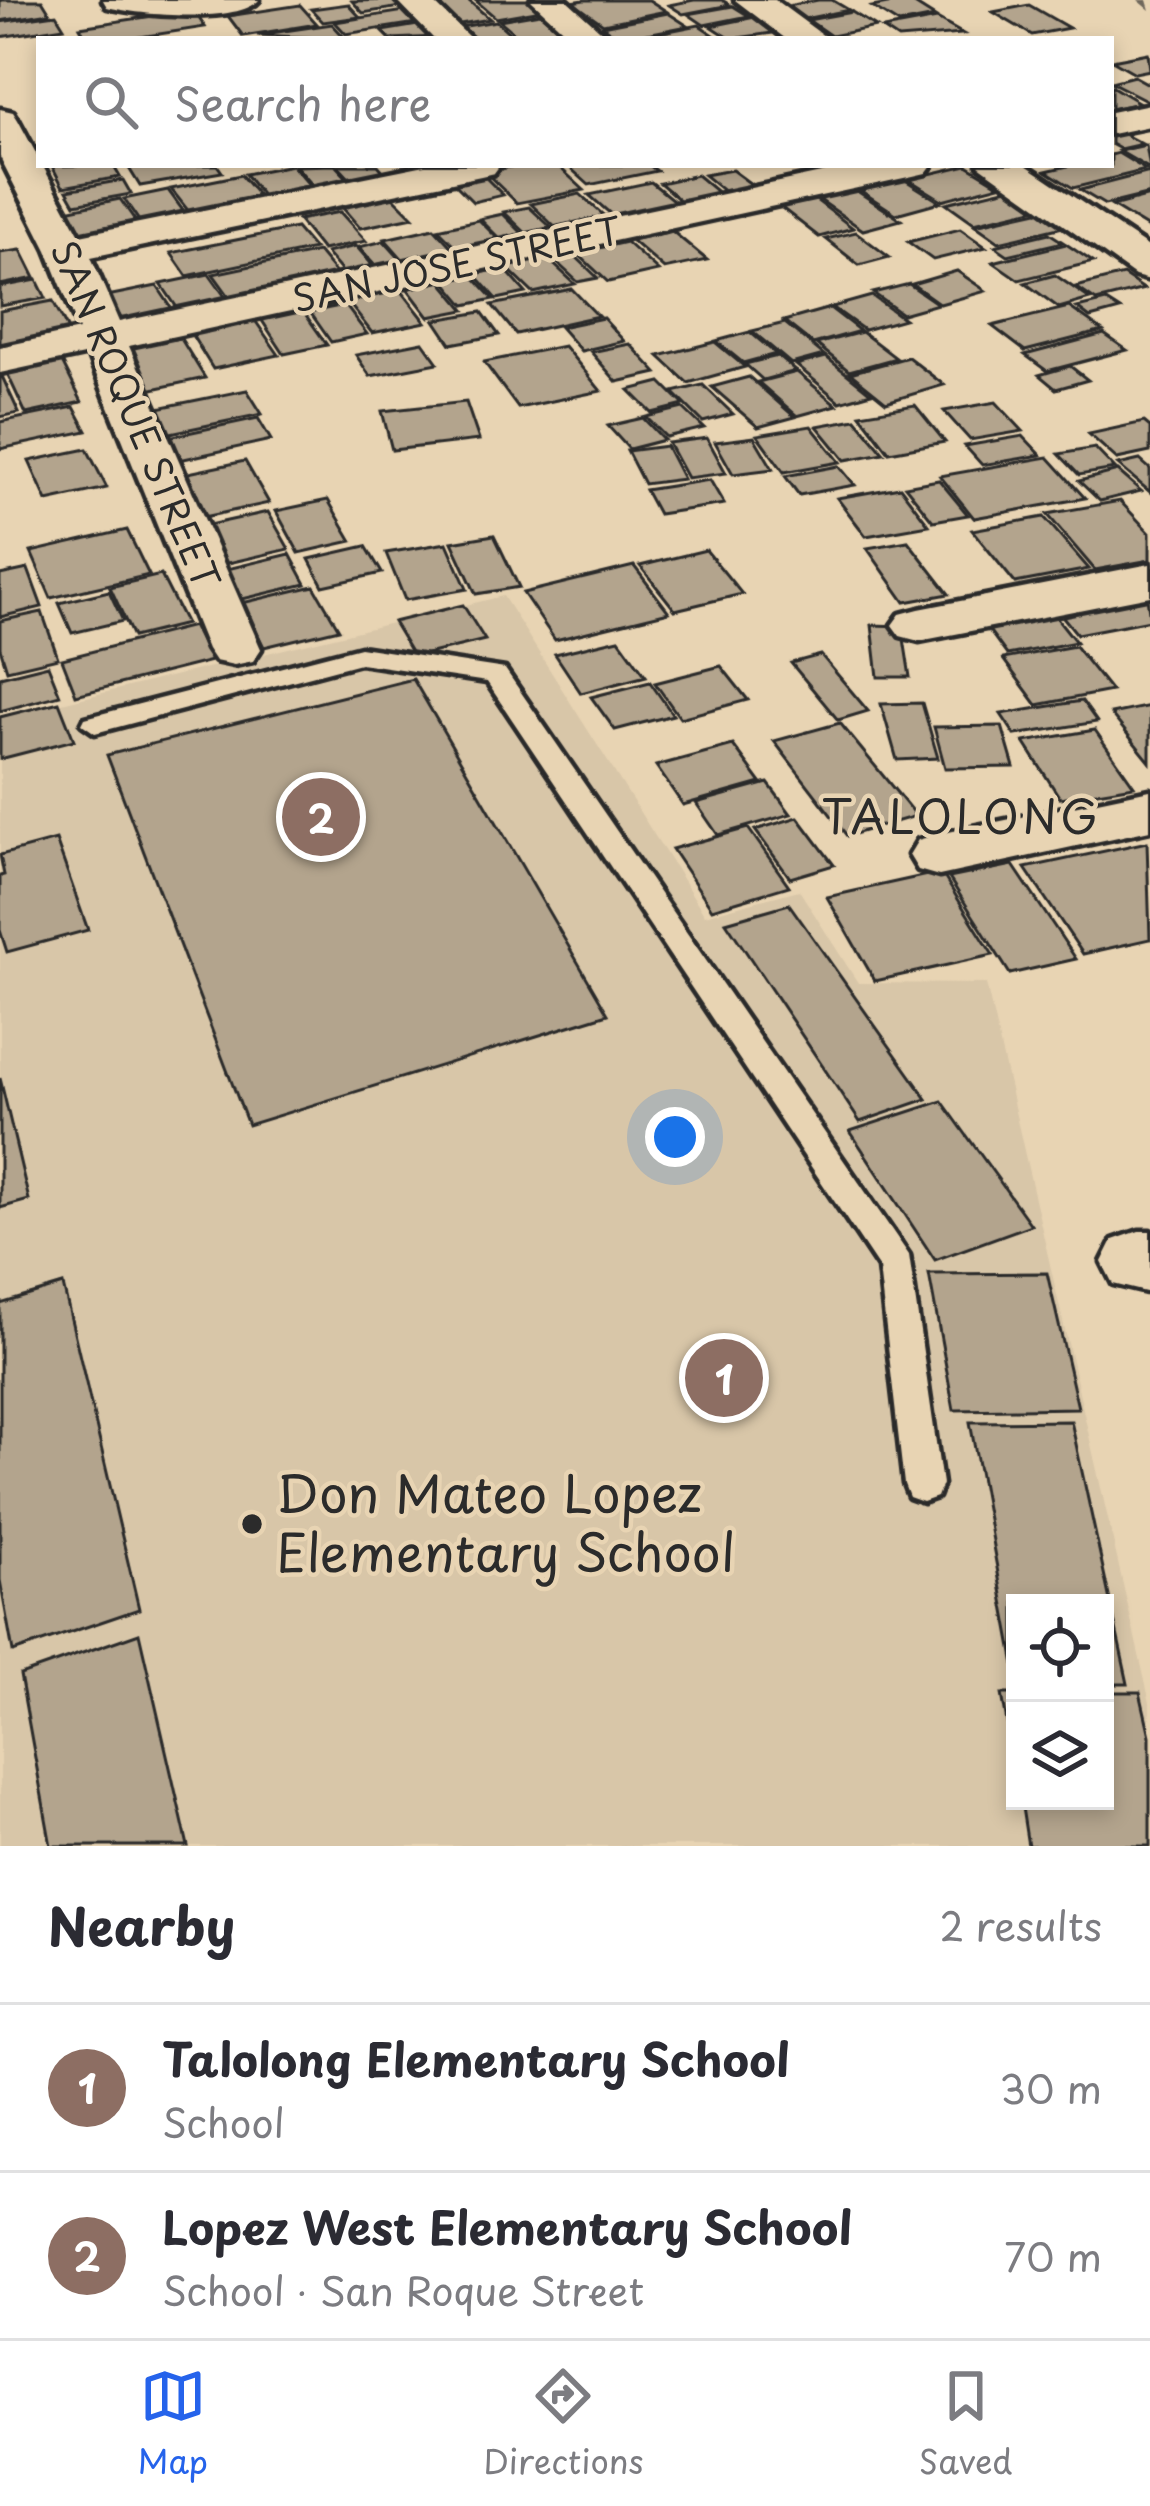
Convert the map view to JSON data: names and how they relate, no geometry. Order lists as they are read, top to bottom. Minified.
{"streets":{"street":["SAN JOSE STREET","SAN ROQUE STREET"]},"crossings":[["SAN JOSE STREET","SAN ROQUE STREET"]],"districts":["TALOLONG"],"places":["Don Mateo Lopez Elementary School"],"page":{"search":"Search here","pins":["2","1"],"heading":["Nearby","2 results"],"list":[{"mark":"1","name":"Talolong Elementary School","note":"School","value":"30 m"},{"mark":"2","name":"Lopez West Elementary School","note":"School · San Roque Street","value":"70 m"}],"nav":["Map","Directions","Saved"]}}
